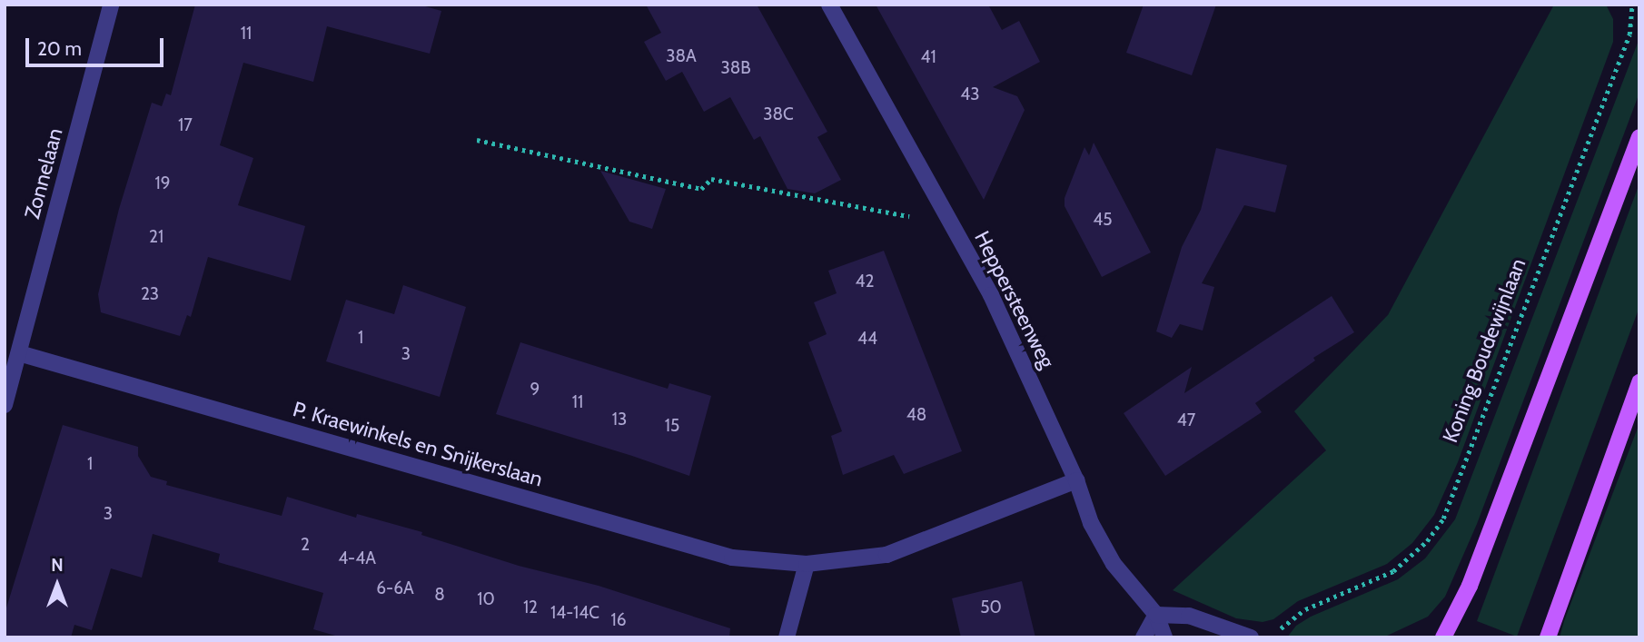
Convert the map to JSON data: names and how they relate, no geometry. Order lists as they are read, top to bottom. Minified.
{"streets":{"street":["Zonnelaan","Heppersteenweg","P. Kraewinkels en Snijkerslaan"],"path":["Koning Boudewijnlaan"]},"crossings":[["Zonnelaan","P. Kraewinkels en Snijkerslaan"],["Heppersteenweg","P. Kraewinkels en Snijkerslaan"]],"house_numbers":["11","38A","41","38B","43","38C","17","19","45","21","42","23","1","44","3","9","11","48","13","47","15","1","3","2","4-4A","6-6A","8","10","12","50","14-14C","16"],"scale_bar":"20 m","north":"top"}
